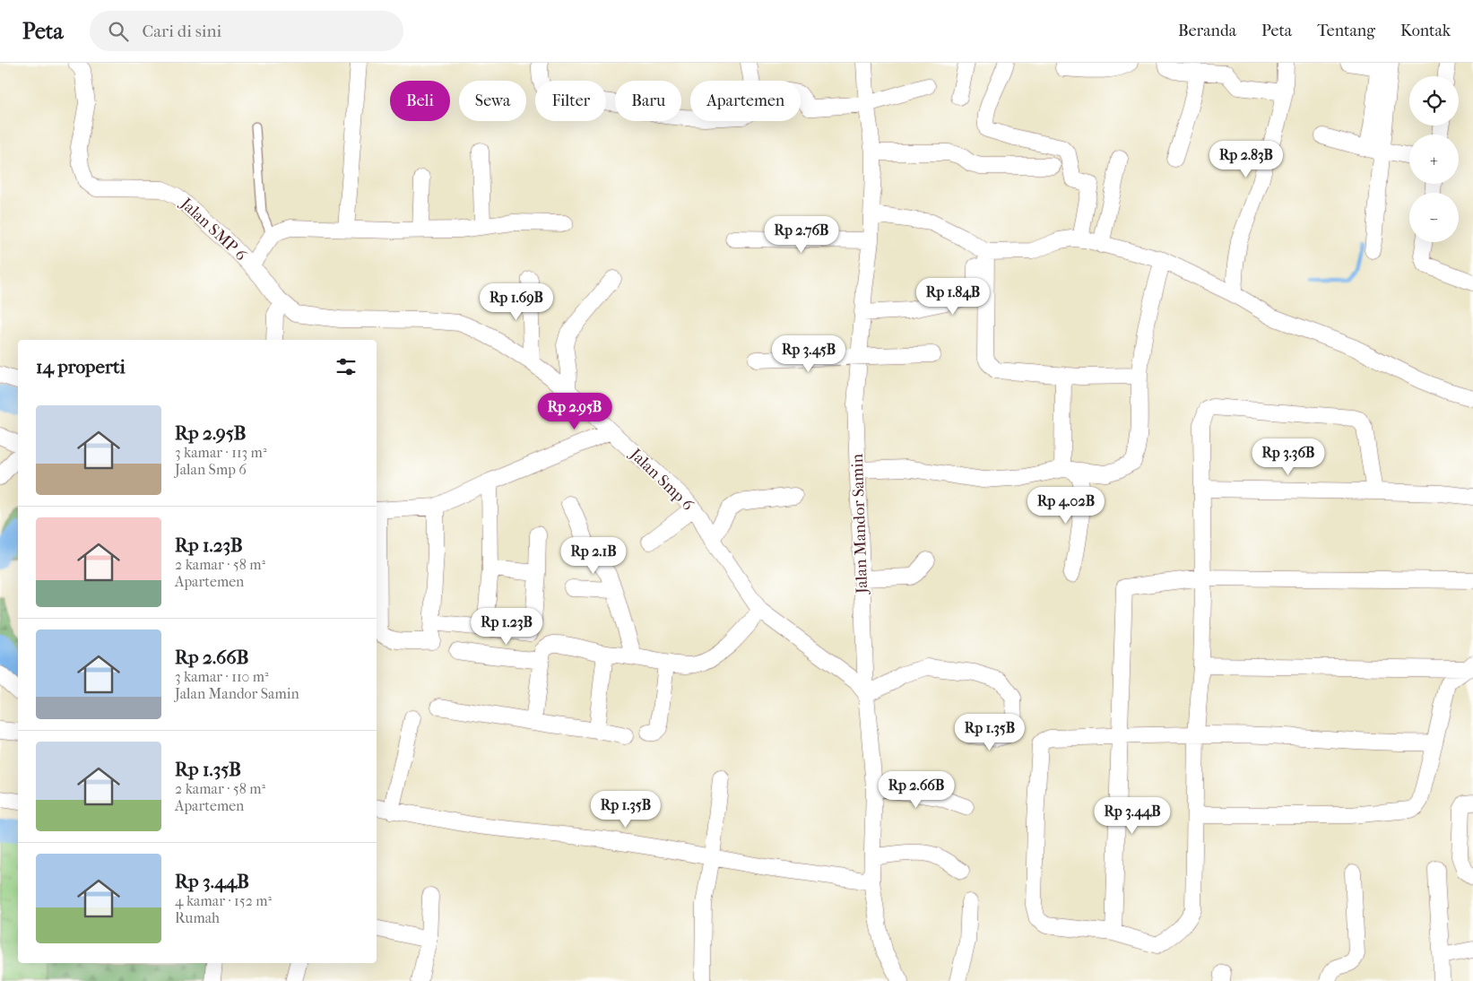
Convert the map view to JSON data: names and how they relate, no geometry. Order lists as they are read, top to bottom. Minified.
{"streets":{"street":["Jalan SMP 6","Jalan Smp 6","Jalan Mandor Samin"]},"crossings":[["Jalan SMP 6","Jalan Smp 6"],["Jalan Smp 6","Jalan Mandor Samin"]],"page":{"header":"Peta","search":"Cari di sini","nav":["Beranda","Peta","Tentang","Kontak"],"map_buttons":["+","−"],"chip":["Beli","Sewa","Filter","Baru","Apartemen"],"price":["Rp 2.83B","Rp 2.76B","Rp 1.84B","Rp 1.69B","Rp 3.45B","Rp 2.95B","Rp 3.36B","Rp 4.02B","Rp 2.1B","Rp 1.23B","Rp 1.35B","Rp 2.66B","Rp 1.35B","Rp 3.44B"],"heading":"14 properti","list":[{"name":"Rp 2.95B","note":"3 kamar · 113 m² · Jalan Smp 6"},{"name":"Rp 1.23B","note":"2 kamar · 58 m² · Apartemen"},{"name":"Rp 2.66B","note":"3 kamar · 110 m² · Jalan Mandor Samin"},{"name":"Rp 1.35B","note":"2 kamar · 58 m² · Apartemen"},{"name":"Rp 3.44B","note":"4 kamar · 152 m² · Rumah"}]}}
